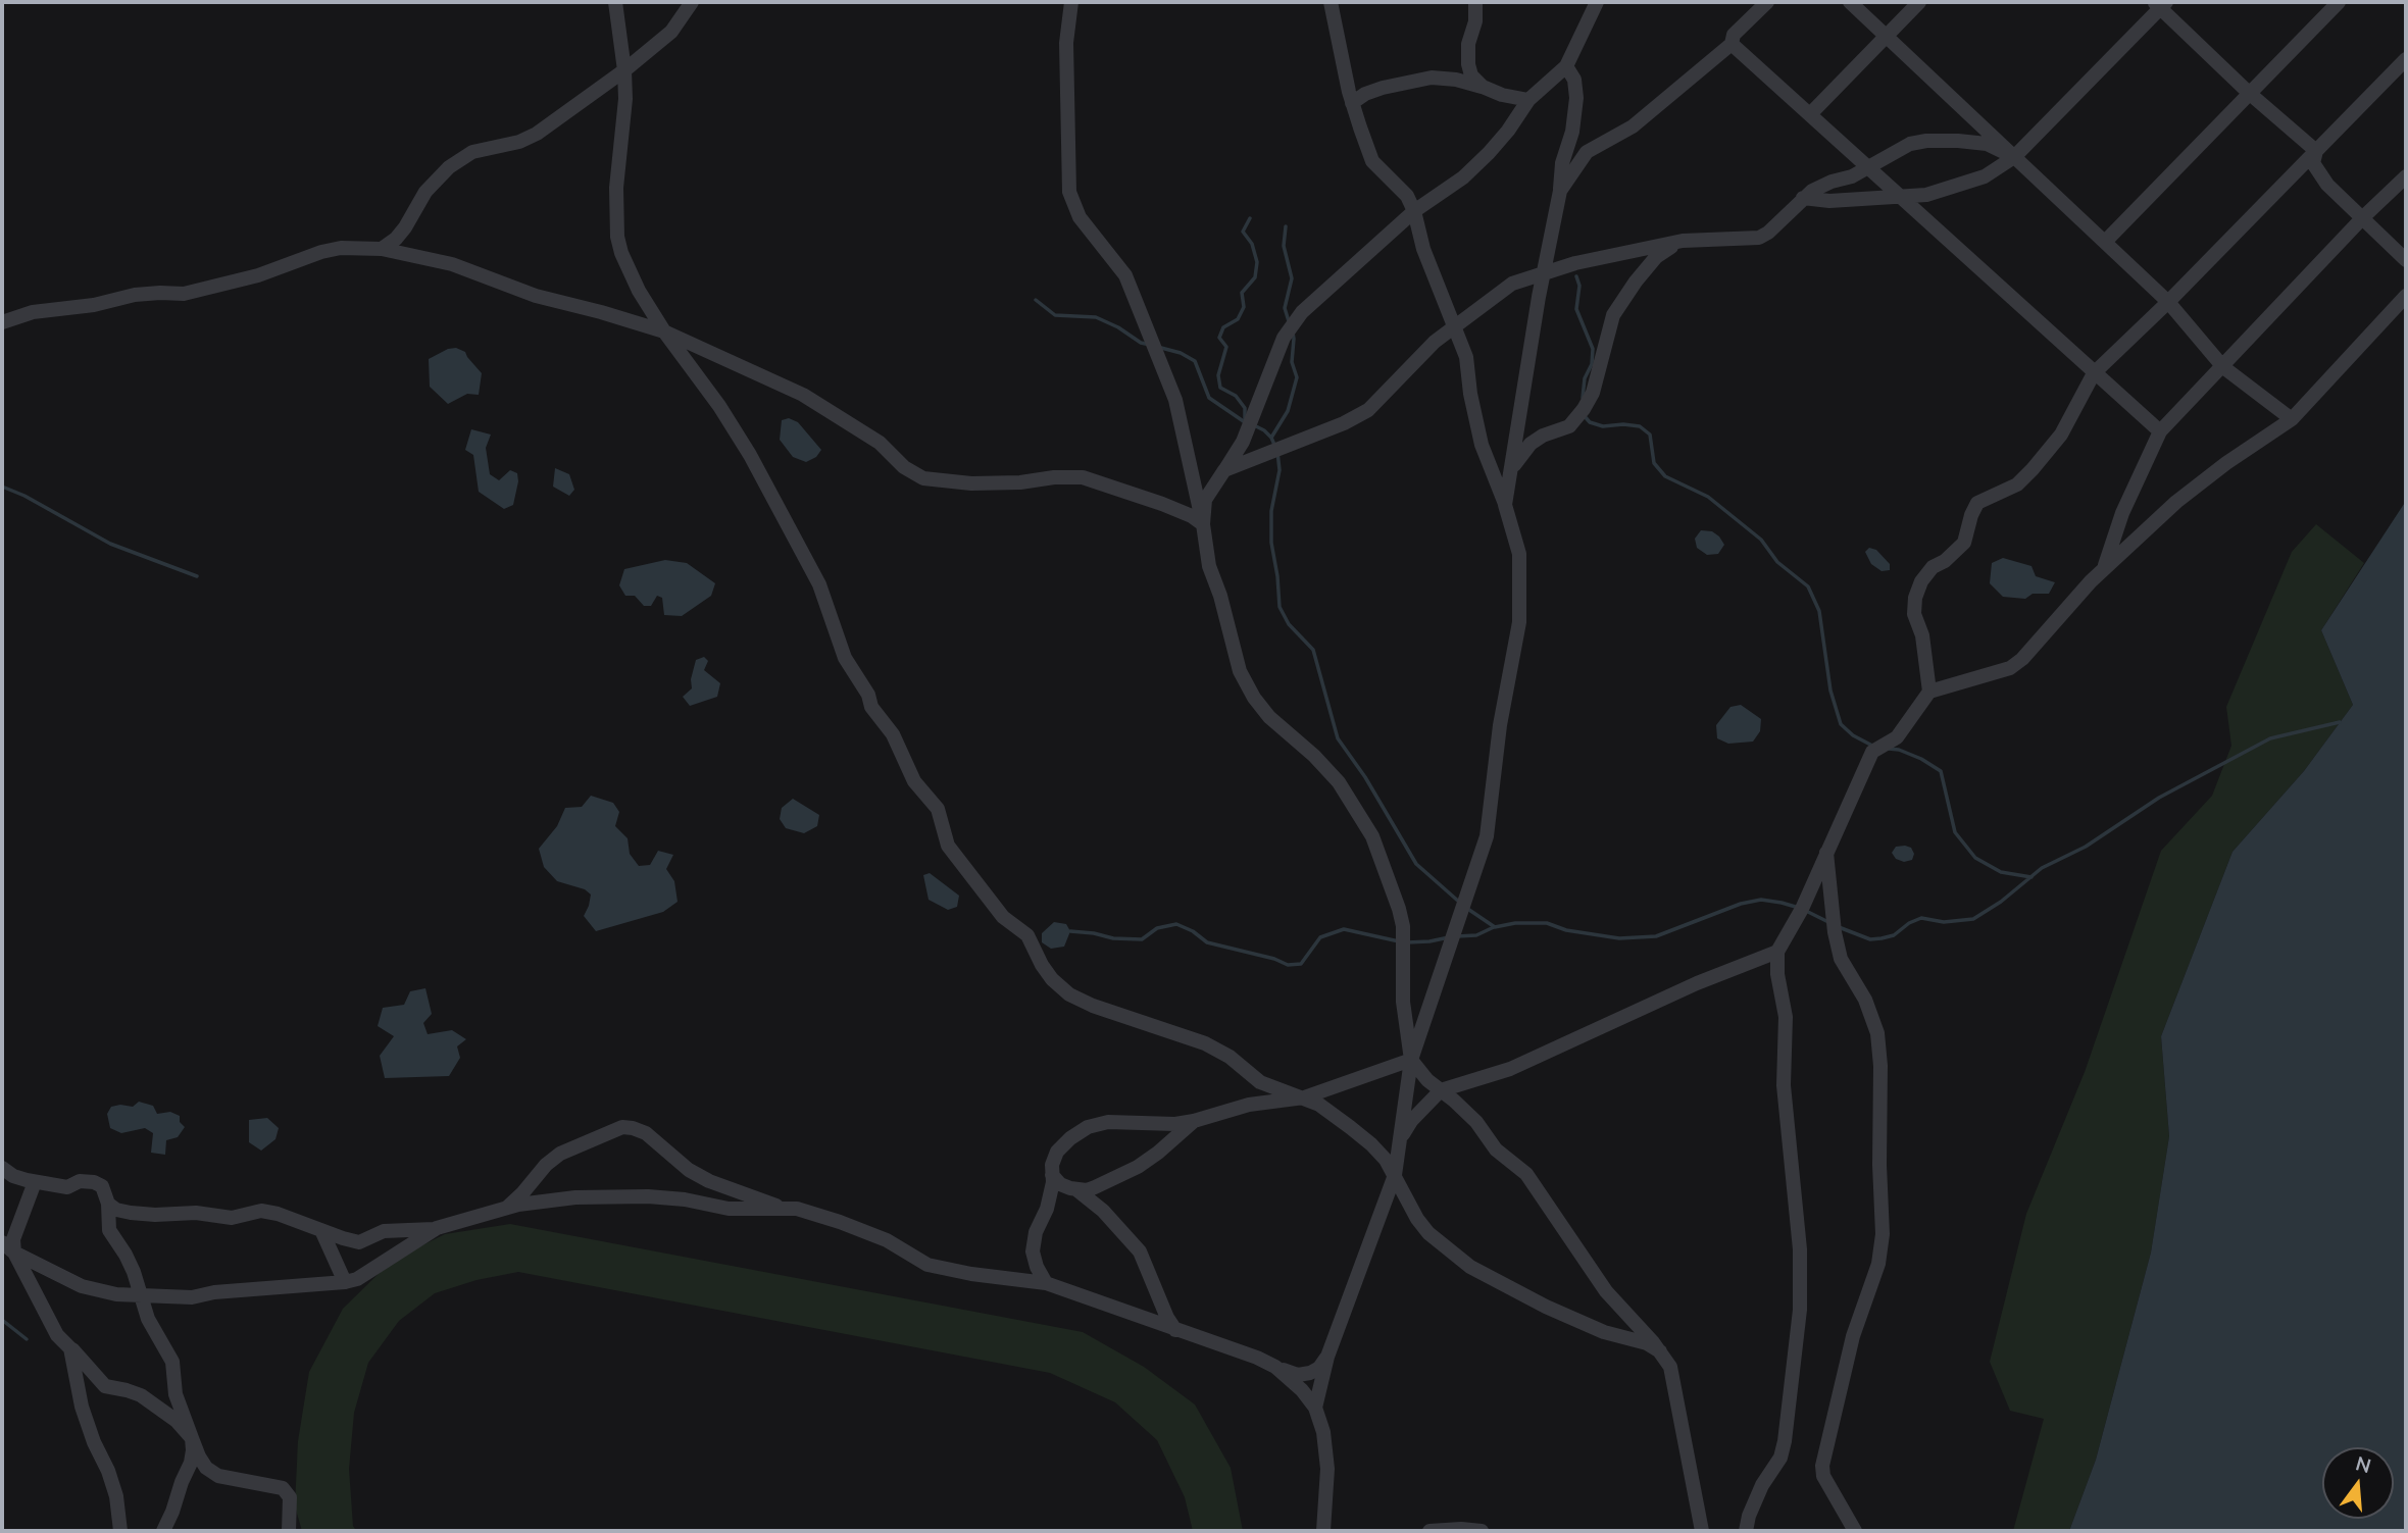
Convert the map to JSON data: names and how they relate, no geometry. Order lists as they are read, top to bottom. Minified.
{"north":"top"}
